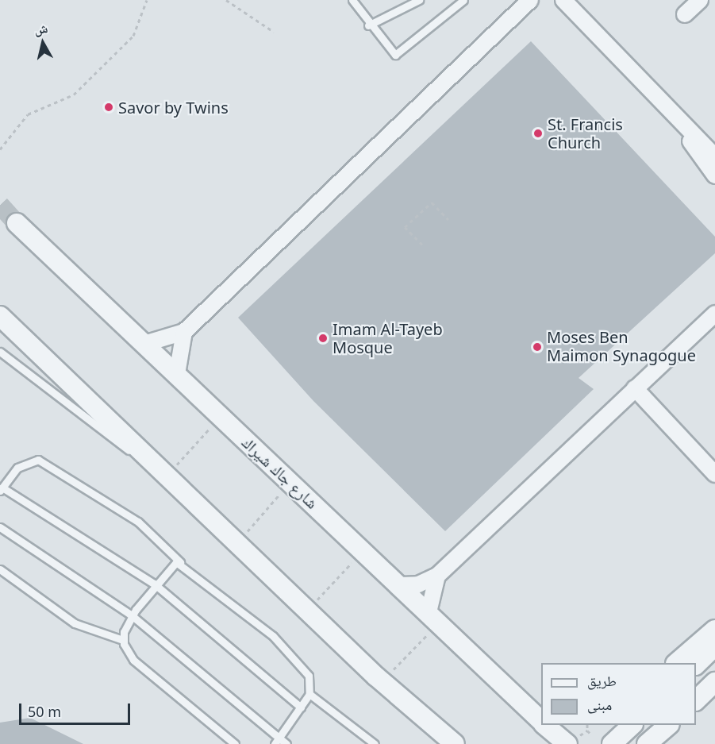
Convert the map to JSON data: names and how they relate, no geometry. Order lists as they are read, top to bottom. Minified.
{"streets":{"street":["شارع جاك شيراك"]},"places":["Savor by Twins","St. Francis Church","Imam Al-Tayeb Mosque","Moses Ben Maimon Synagogue"],"legend":["طريق","مبنى"],"scale_bar":"50 m","north":"top"}
